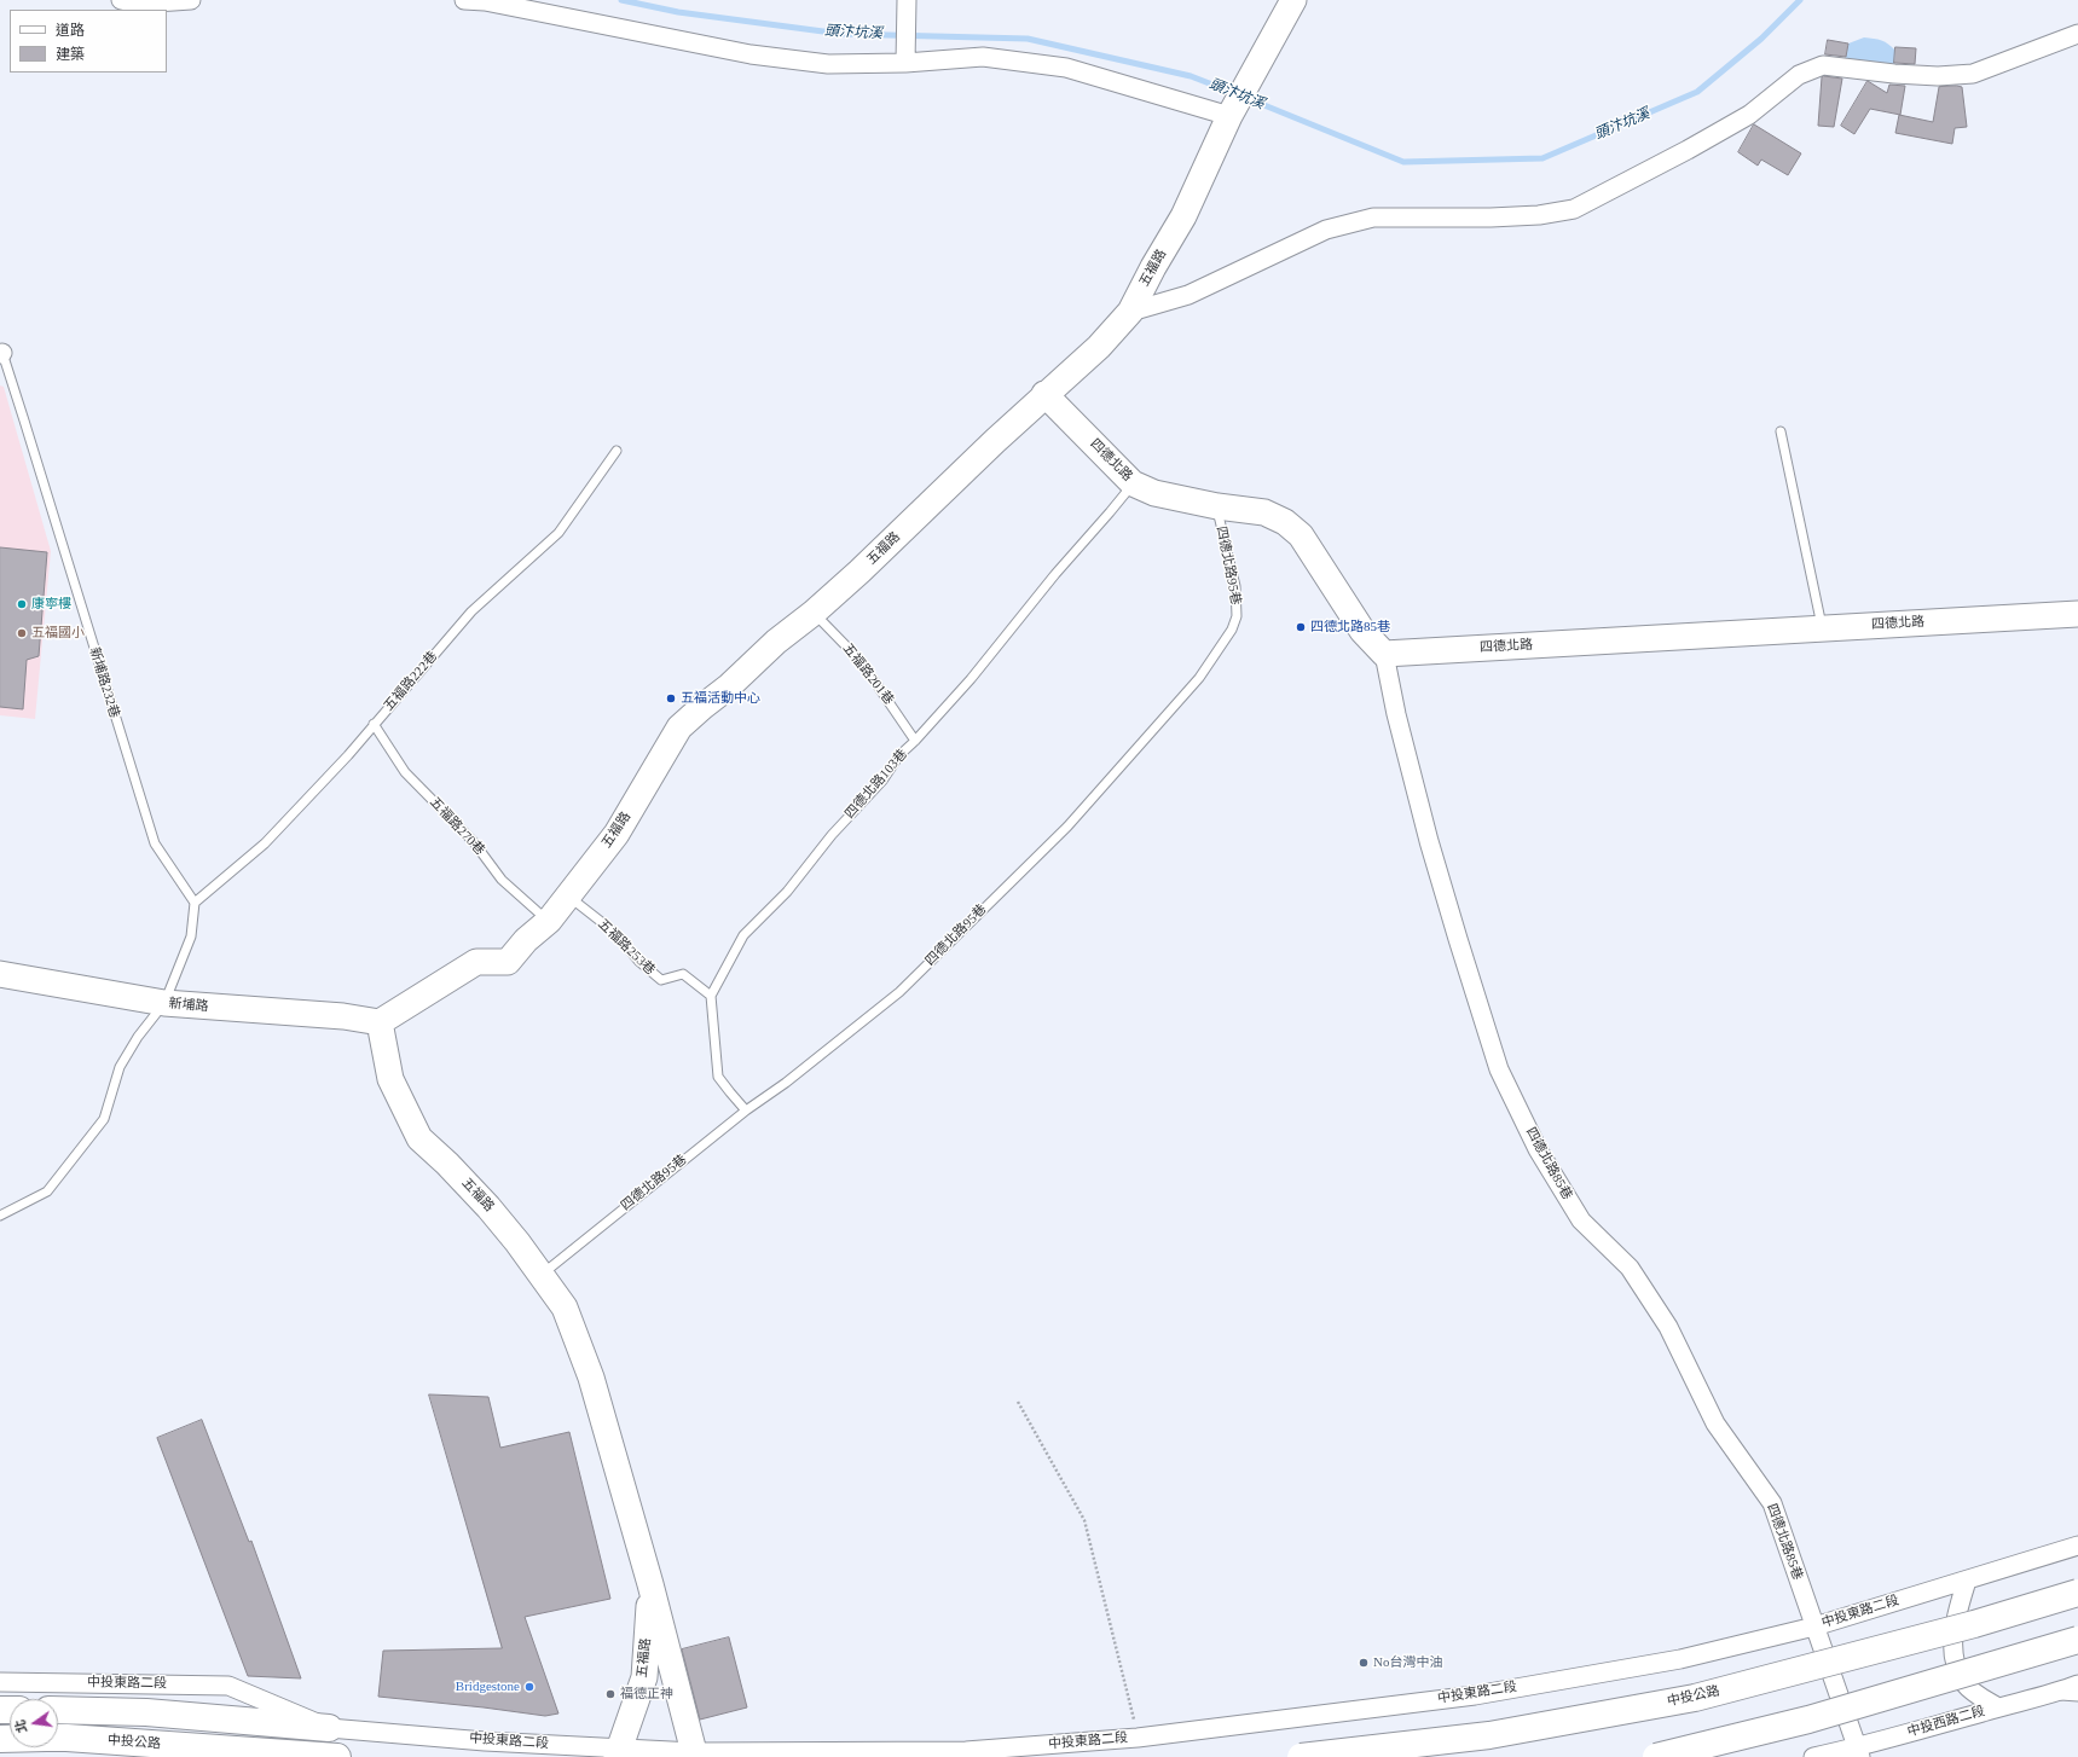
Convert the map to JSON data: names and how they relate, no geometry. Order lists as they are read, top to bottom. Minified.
{"streets":{"main road":["中投公路"],"street":["五福路","四德北路","新埔路","四德北路85巷","中投東路二段","中投西路二段"],"lane":["四德北路95巷","五福路201巷","五福路222巷","新埔路232巷","四德北路103巷","五福路270巷","五福路253巷"]},"crossings":[["五福路","四德北路"],["五福路","四德北路95巷"],["五福路","五福路201巷"],["五福路","五福路270巷"],["五福路","五福路253巷"],["五福路","新埔路"],["五福路","中投東路二段"],["四德北路","四德北路95巷"],["四德北路","四德北路103巷"],["四德北路","四德北路85巷"],["五福路201巷","四德北路103巷"],["五福路222巷","新埔路232巷"],["五福路222巷","五福路270巷"],["四德北路103巷","五福路253巷"],["四德北路85巷","中投東路二段"],["四德北路85巷","中投西路二段"]],"water":["頭汴坑溪"],"places":["康寧樓","四德北路85巷","五福國小","五福活動中心","No台灣中油","Bridgestone","福德正神"],"legend":["道路","建築"],"north":"left"}
